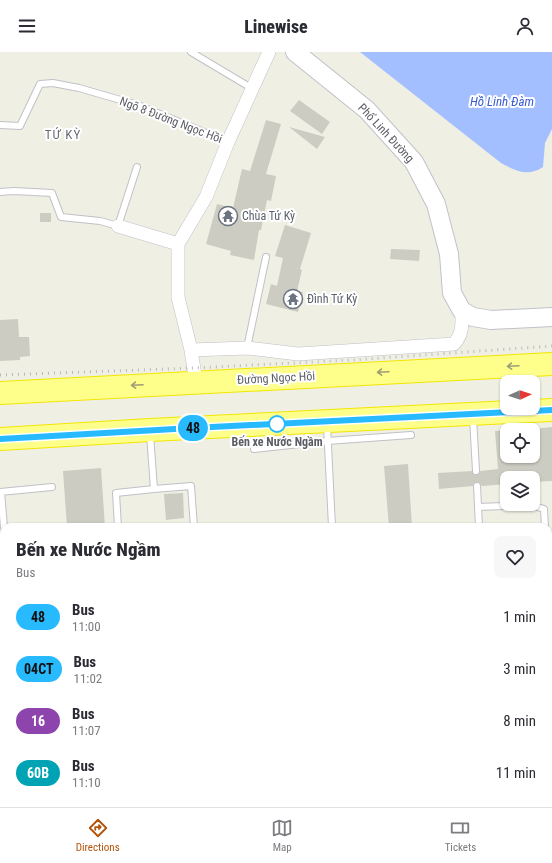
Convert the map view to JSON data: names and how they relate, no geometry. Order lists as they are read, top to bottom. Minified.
{"streets":{"highway":["Đường Ngọc Hồi"],"street":["Ngõ 8 Đường Ngọc Hồi","Phố Linh Đường"]},"districts":["TỨ KỲ"],"water":["Hồ Linh Đàm"],"places":{"temple":["Chùa Tứ Kỳ","Đình Tứ Kỳ"],"other":["Bến xe Nước Ngầm"]},"lines":["bus line 48"],"north":"right","page":{"header":"Linewise","on_map":"48","heading":["Bến xe Nước Ngầm","Bus"],"list":[{"mark":"48","name":"Bus","note":"11:00","value":"1 min"},{"mark":"04CT","name":"Bus","note":"11:02","value":"3 min"},{"mark":"16","name":"Bus","note":"11:07","value":"8 min"},{"mark":"60B","name":"Bus","note":"11:10","value":"11 min"}],"tabs":["Directions","Map","Tickets"]}}
